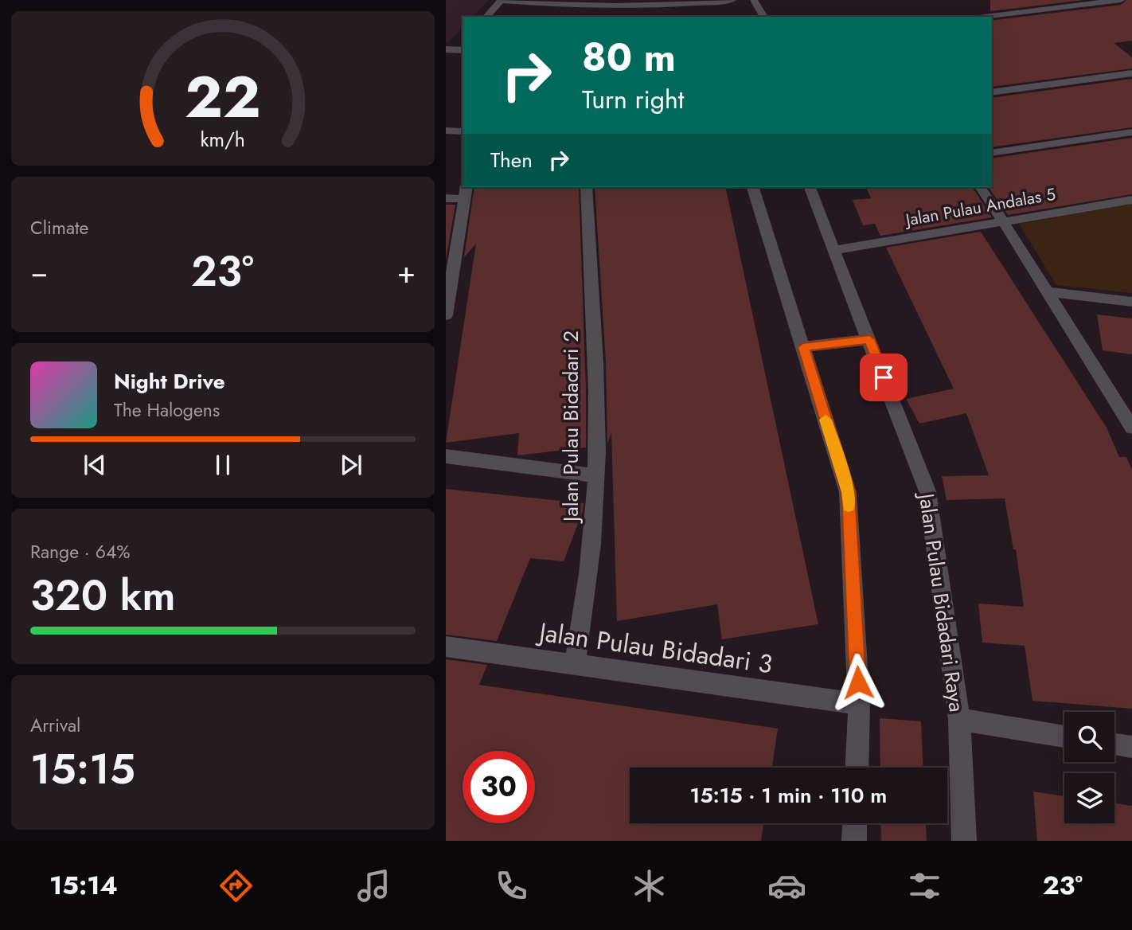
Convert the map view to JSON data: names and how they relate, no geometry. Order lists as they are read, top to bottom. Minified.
{"streets":{"street":["Jalan Pulau Andalas 5","Jalan Pulau Bidadari 2","Jalan Pulau Bidadari Raya","Jalan Pulau Bidadari 3"]},"crossings":[["Jalan Pulau Andalas 5","Jalan Pulau Bidadari Raya"],["Jalan Pulau Bidadari 2","Jalan Pulau Bidadari 3"]],"page":{"turn":["80 m","Turn right"],"then":"Then","tile":["Climate",["Range · 64%","320 km"],["Arrival","15:15"]],"heat":["−","23°","+"],"song":["Night Drive","The Halogens"],"limit":"30","trip":"15:15 · 1 min · 110 m","tabs":["15:14","23°"],"gauge":["22","km/h"]}}
